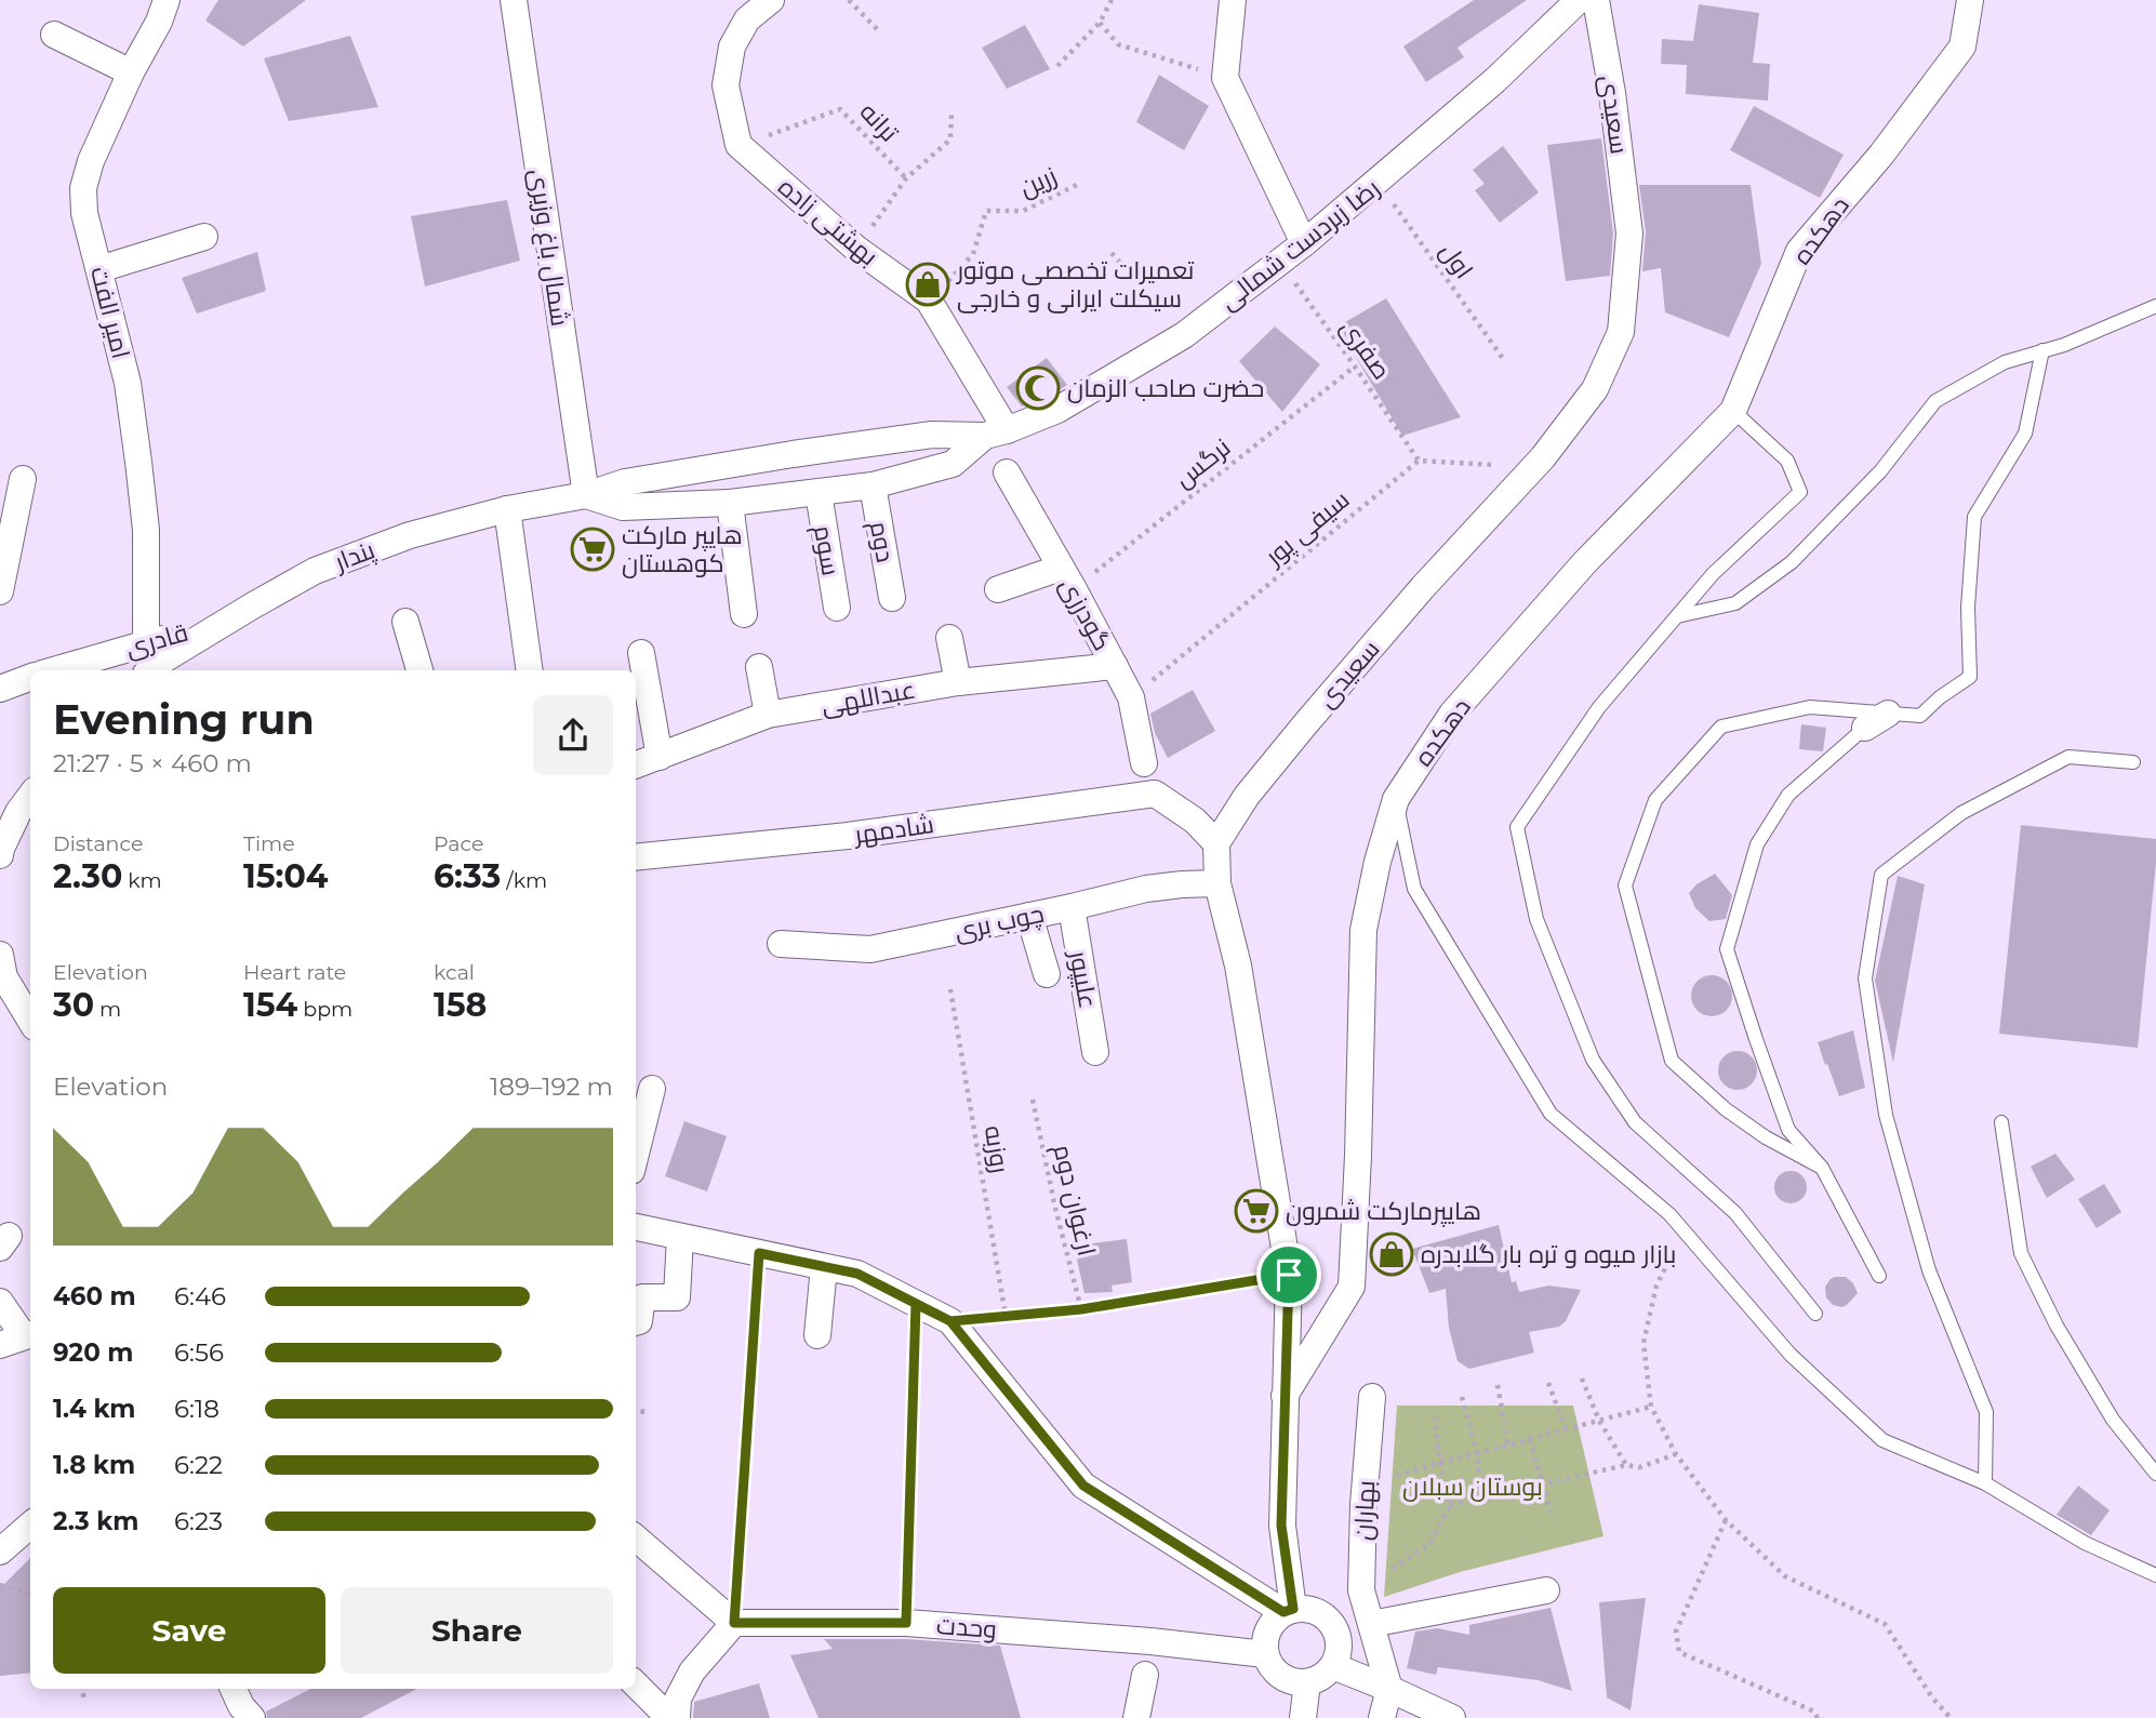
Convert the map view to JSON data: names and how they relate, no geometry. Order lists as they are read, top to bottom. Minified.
{"streets":{"street":["سعیدی","بهشتی زاده","دهکده","رضا زبردست شمالی","شمال باغ وزیری","امیر الفت","دوم","سوم","پندار","گودرزی","قادری","عبداللهی","شادمهر","چوب بری","علیپور","بهاران","وحدت"],"path":["ترانه","زرین","اول","صفری","نرگس","سیفی پور","روزبه","ارغوان دوم"]},"crossings":[["سعیدی","شادمهر"],["ترانه","بهشتی زاده"],["زرین","بهشتی زاده"],["بهشتی زاده","رضا زبردست شمالی"],["بهشتی زاده","پندار"],["رضا زبردست شمالی","اول"],["رضا زبردست شمالی","صفری"],["رضا زبردست شمالی","پندار"],["شمال باغ وزیری","پندار"],["امیر الفت","قادری"],["صفری","نرگس"],["صفری","سیفی پور"],["نرگس","گودرزی"],["سیفی پور","گودرزی"],["پندار","قادری"],["گودرزی","عبداللهی"],["چوب بری","علیپور"]],"parks":["بوستان سبلان"],"places":{"shop":["تعمیرات تخصصی موتور سیکلت ایرانی و خارجی","بازار میوه و تره بار گلابدره"],"mosque":["حضرت صاحب الزمان"],"supermarket":["هایپر مارکت کوهستان","هایپرمارکت شمرون"]},"page":{"heading":["Evening run","21:27 · 5 × 460 m"],"stats":[["Distance","2.30 km"],["Time","15:04"],["Pace","6:33 /km"],["Elevation","30 m"],["Heart rate","154 bpm"],["kcal","158"]],"chart":["Elevation","189–192 m"],"list":[{"name":"460 m","note":"6:46"},{"name":"920 m","note":"6:56"},{"name":"1.4 km","note":"6:18"},{"name":"1.8 km","note":"6:22"},{"name":"2.3 km","note":"6:23"}],"buttons":["Save","Share"]}}
